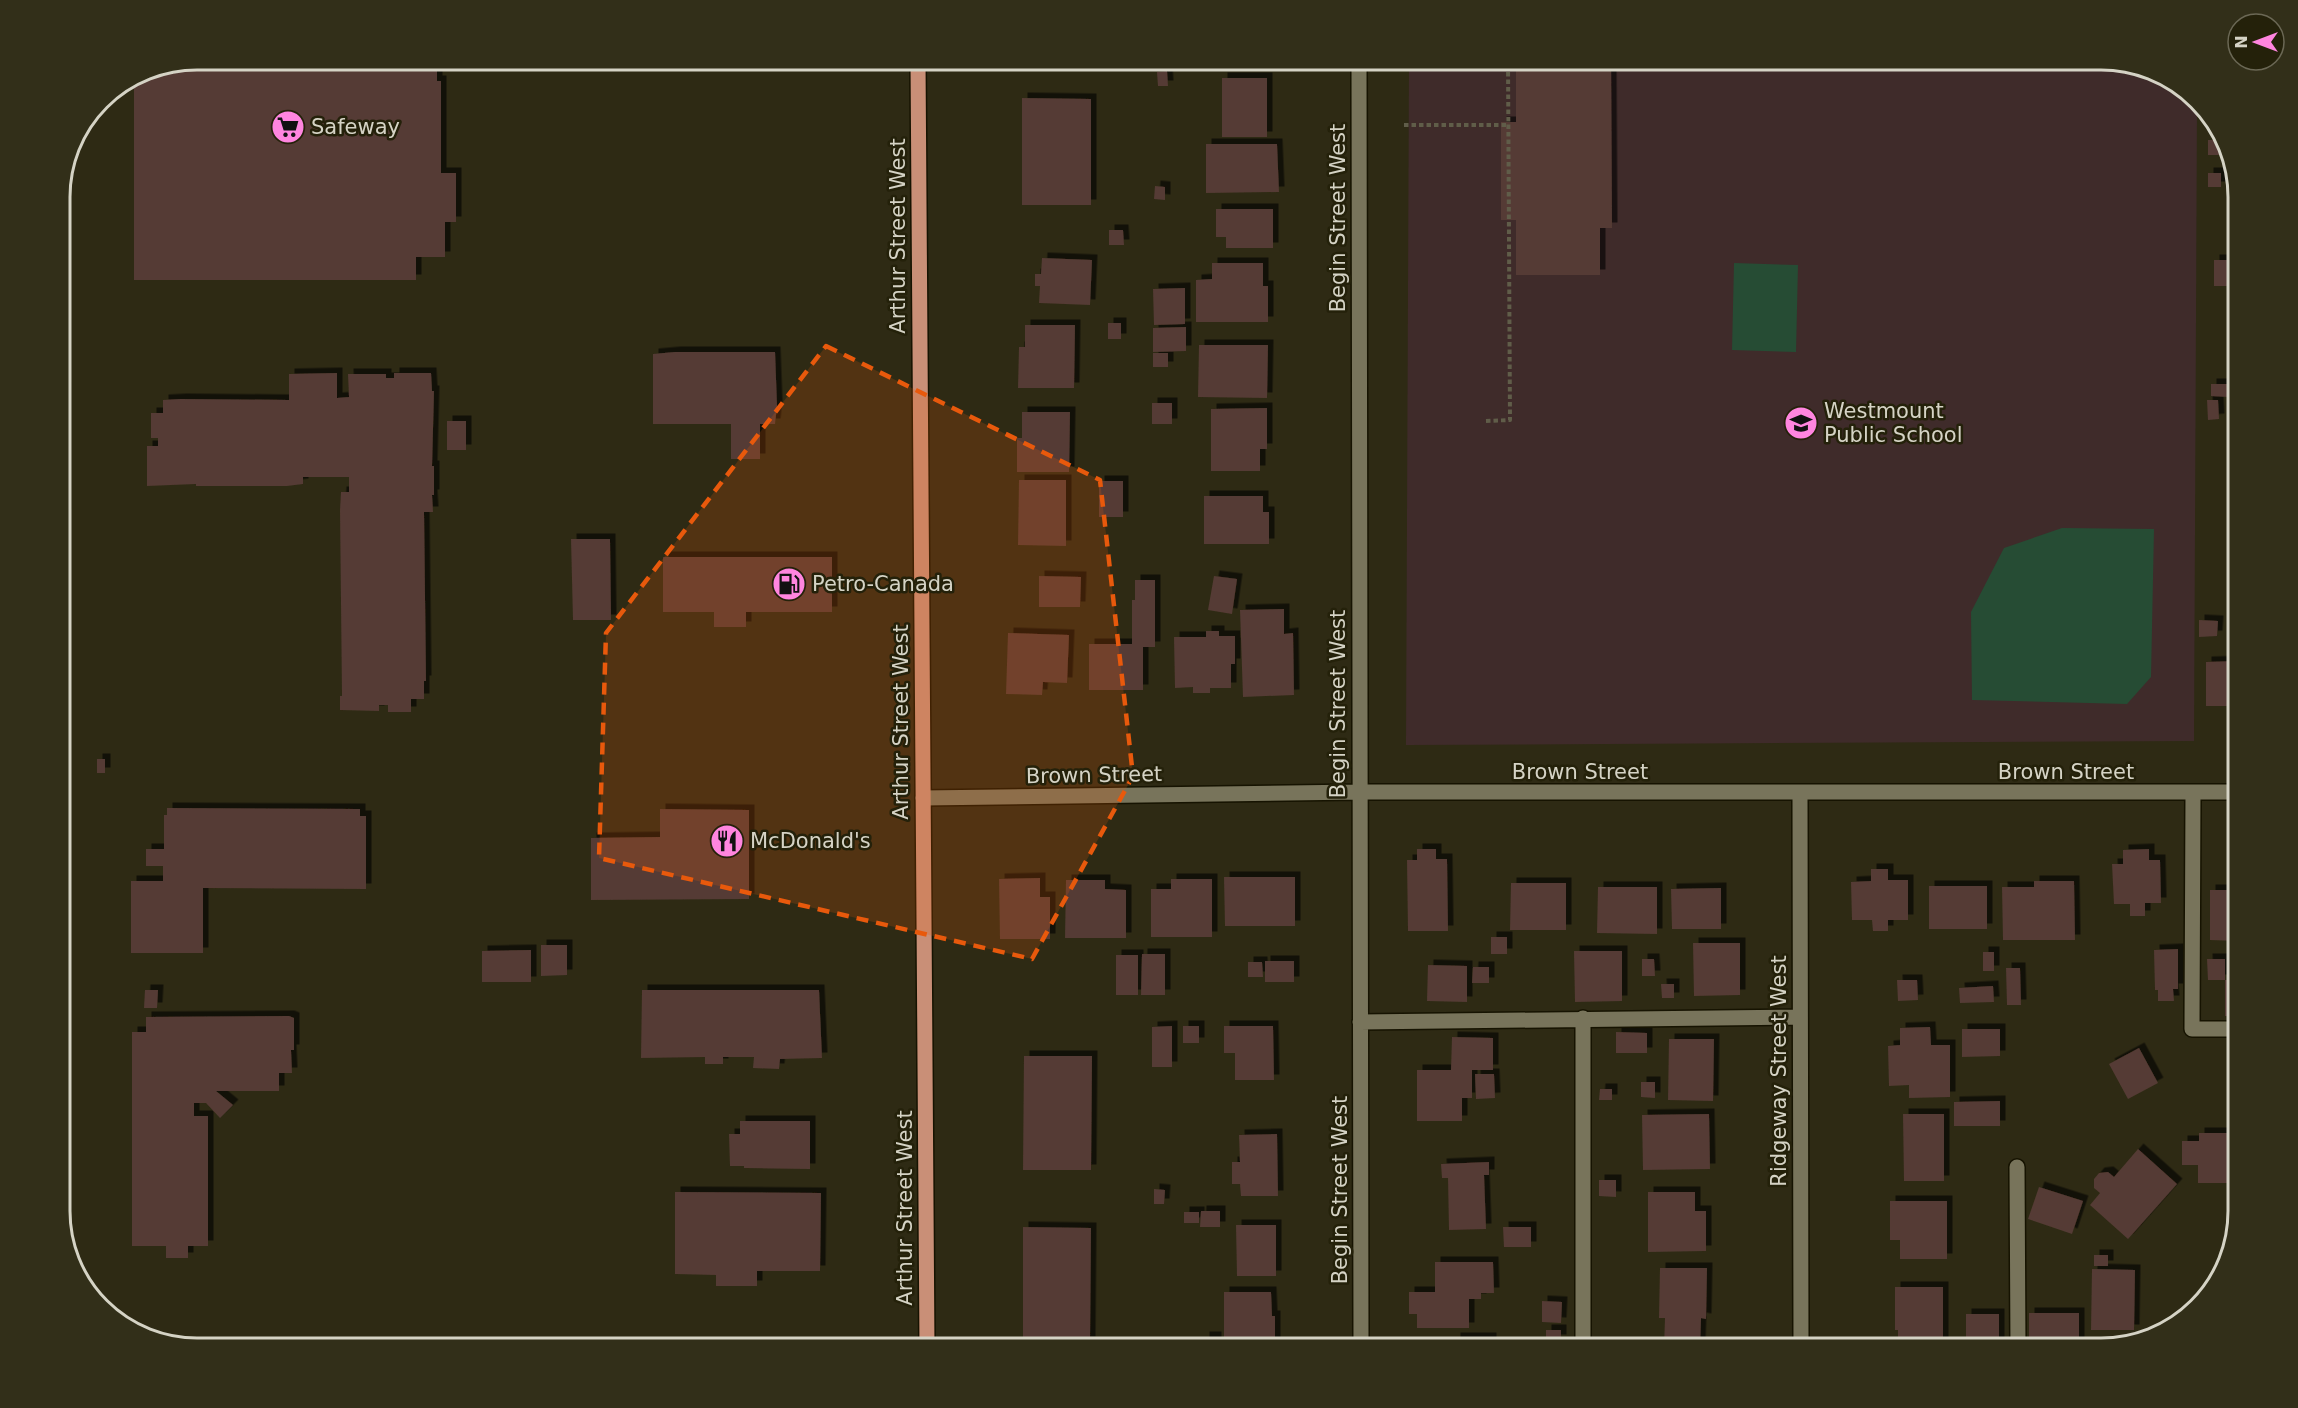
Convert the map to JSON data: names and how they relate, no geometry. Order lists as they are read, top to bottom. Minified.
{"streets":{"main road":["Arthur Street West"],"street":["Begin Street West","Brown Street","Ridgeway Street West"]},"crossings":[["Begin Street West","Brown Street"],["Arthur Street West","Brown Street"],["Brown Street","Ridgeway Street West"]],"places":{"supermarket":["Safeway"],"school or university":["Westmount Public School"],"fuel station":["Petro-Canada"],"restaurant":["McDonald's"]},"north":"left"}
